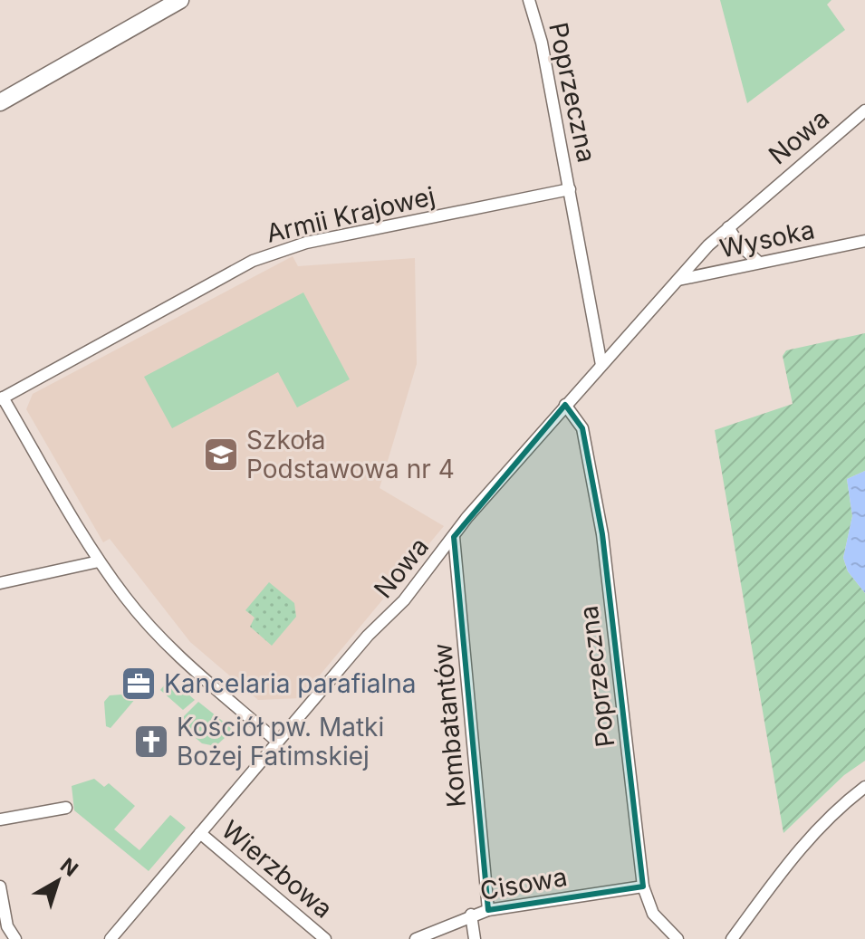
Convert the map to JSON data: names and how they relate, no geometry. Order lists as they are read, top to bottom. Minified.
{"streets":{"street":["Poprzeczna","Nowa","Armii Krajowej","Wysoka","Kombatantów","Wierzbowa","Cisowa"]},"crossings":[["Poprzeczna","Nowa"],["Poprzeczna","Armii Krajowej"],["Poprzeczna","Cisowa"],["Nowa","Wysoka"],["Nowa","Kombatantów"],["Nowa","Wierzbowa"],["Kombatantów","Cisowa"]],"places":{"school or university":["Szkoła Podstawowa nr 4"],"office":["Kancelaria parafialna"],"church":["Kościół pw. Matki Bożej Fatimskiej"]},"north":"top right"}
